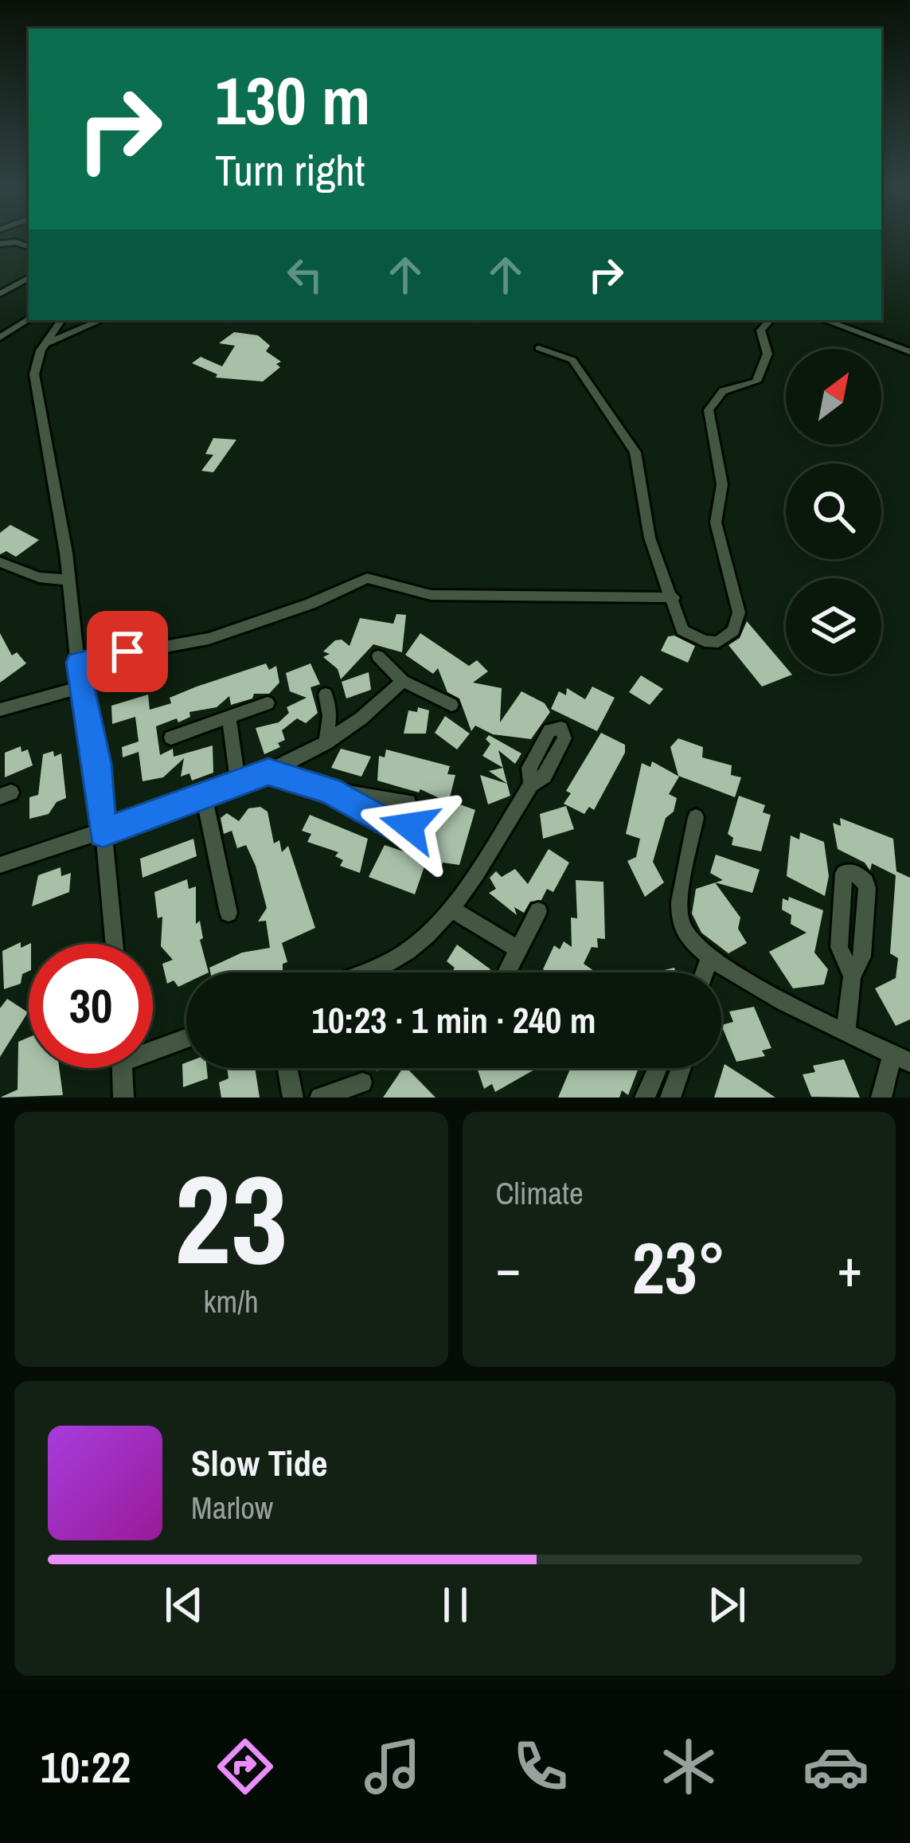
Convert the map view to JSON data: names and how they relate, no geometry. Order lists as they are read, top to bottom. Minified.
{"north":"top right","page":{"turn":["130 m","Turn right"],"limit":"30","trip":"10:23 · 1 min · 240 m","tile":[["23","km/h"],"Climate"],"heat":["−","23°","+"],"song":["Slow Tide","Marlow"],"tabs":"10:22"}}
